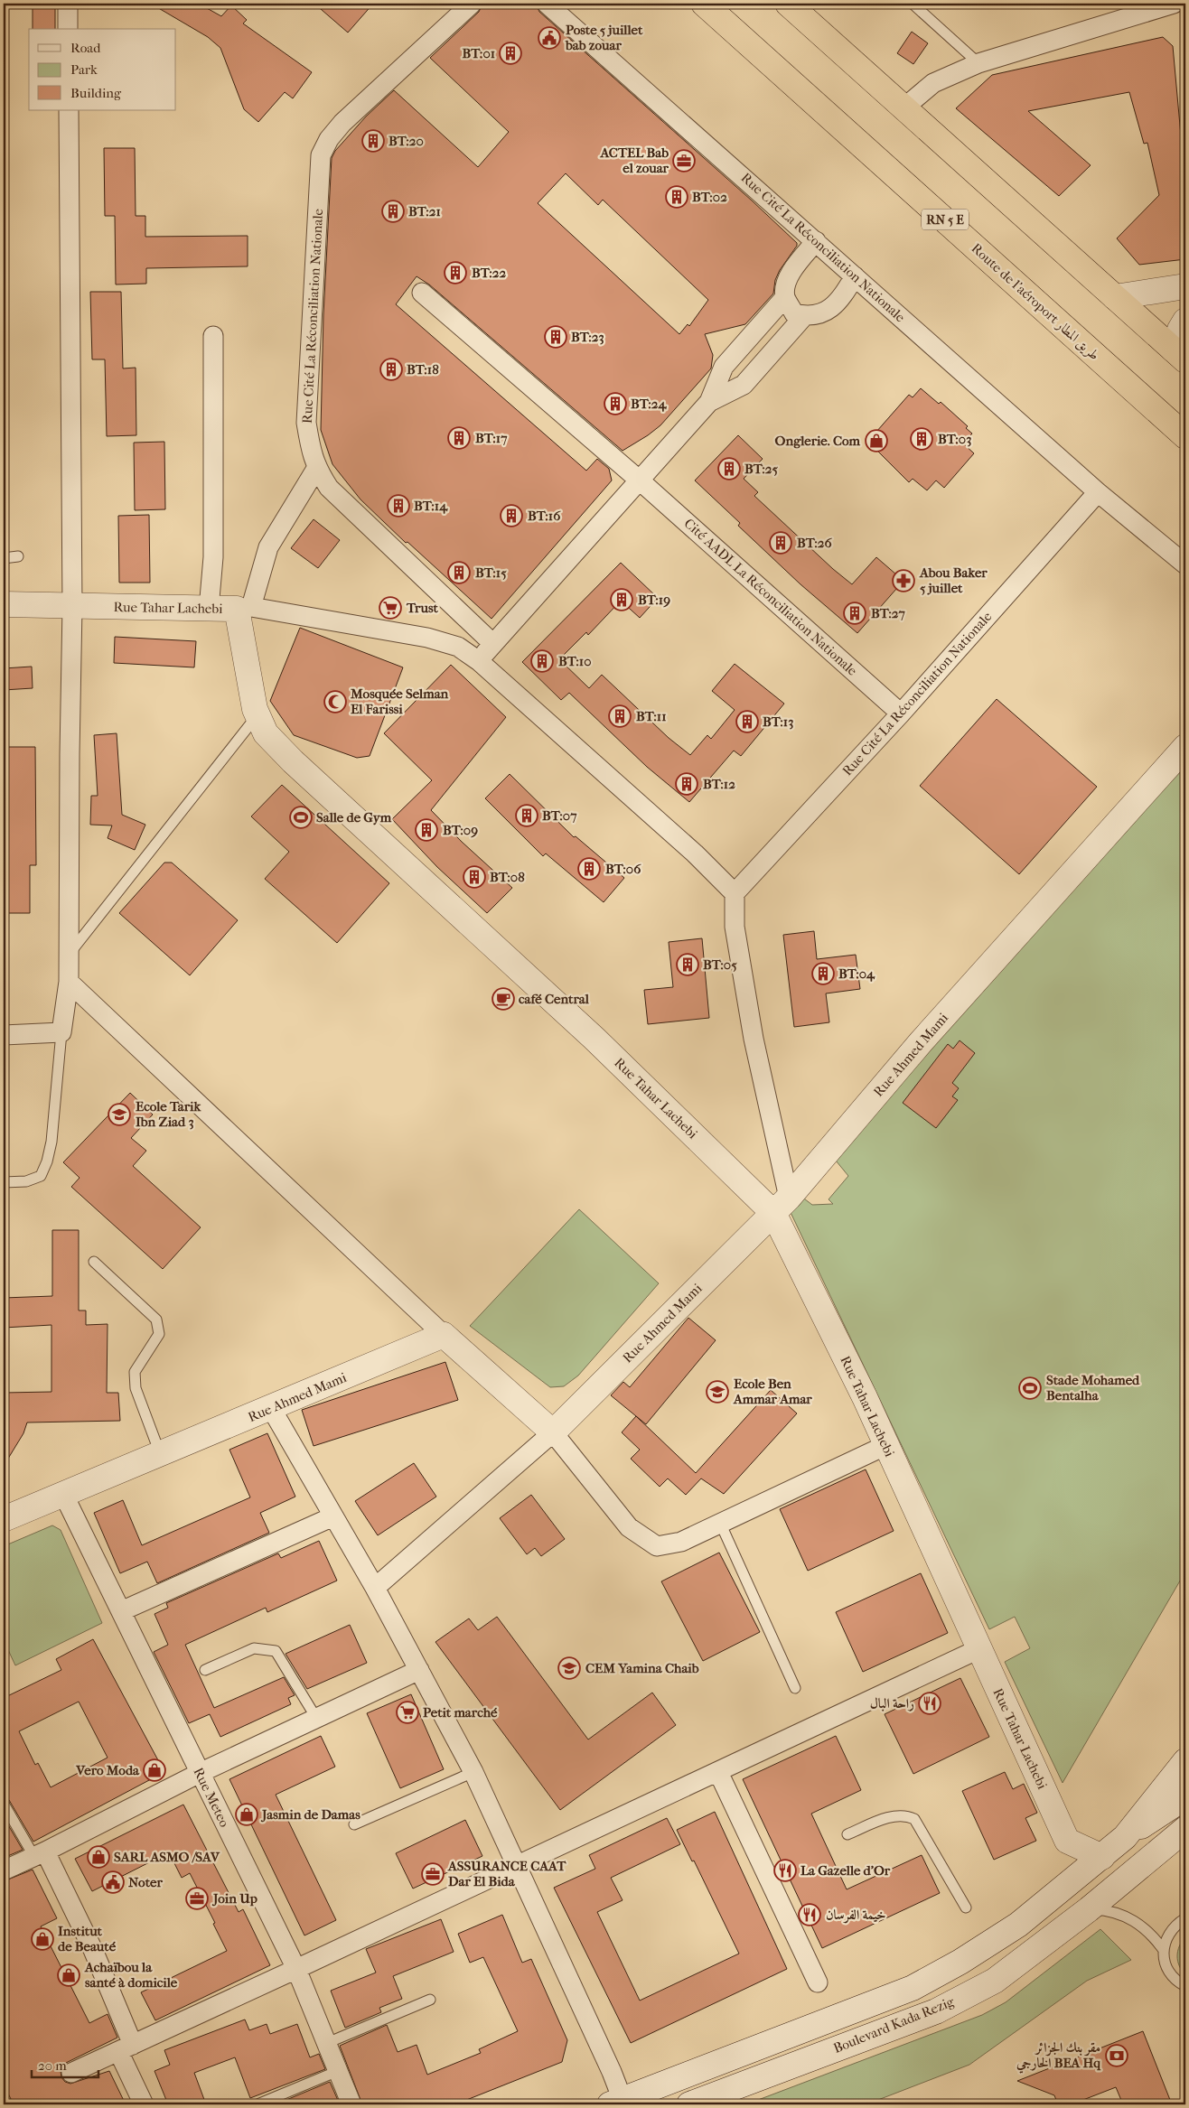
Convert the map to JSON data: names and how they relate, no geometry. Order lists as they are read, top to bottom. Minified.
{"streets":{"highway":["RN 5 E","Route de l'aéroport طريق المطار"],"street":["Rue Cité La Réconciliation Nationale","Cité AADL La Réconciliation Nationale","Rue Tahar Lachebi","Rue Ahmed Mami","Rue Meteo","Boulevard Kada Rezig"]},"crossings":[["Rue Cité La Réconciliation Nationale","Cité AADL La Réconciliation Nationale"],["Rue Tahar Lachebi","Rue Ahmed Mami"],["Rue Tahar Lachebi","Boulevard Kada Rezig"],["Rue Ahmed Mami","Rue Meteo"]],"places":{"public building":["Poste 5 juillet bab zouar","Noter"],"building":["BT:01","BT:20","BT:02","BT:21","BT:22","BT:23","BT:18","BT:24","BT:17","BT:03","BT:25","BT:14","BT:16","BT:26","BT:15","BT:19","BT:27","BT:10","BT:11","BT:13","BT:12","BT:07","BT:09","BT:06","BT:08","BT:05","BT:04"],"office":["ACTEL Bab el zouar","ASSURANCE CAAT Dar El Bida","Join Up"],"shop":["Onglerie. Com","Vero Moda","Jasmin de Damas","SARL ASMO /SAV","Institut de Beauté","Achaïbou la santé à domicile"],"pharmacy":["Abou Baker 5 juillet"],"supermarket":["Trust","Petit marché"],"mosque":["Mosquée Selman El Farissi"],"sports":["Salle de Gym","Stade Mohamed Bentalha"],"cafe":["café Central"],"school or university":["Ecole Tarik Ibn Ziad 3","Ecole Ben Ammar Amar","CEM Yamina Chaib"],"restaurant":["راحة البال","La Gazelle d'Or","خيمة الفرسان"],"bank":["مقر بنك الجزائر الخارجي BEA Hq"]},"legend":["Road","Park","Building"],"scale_bar":"20 m"}
